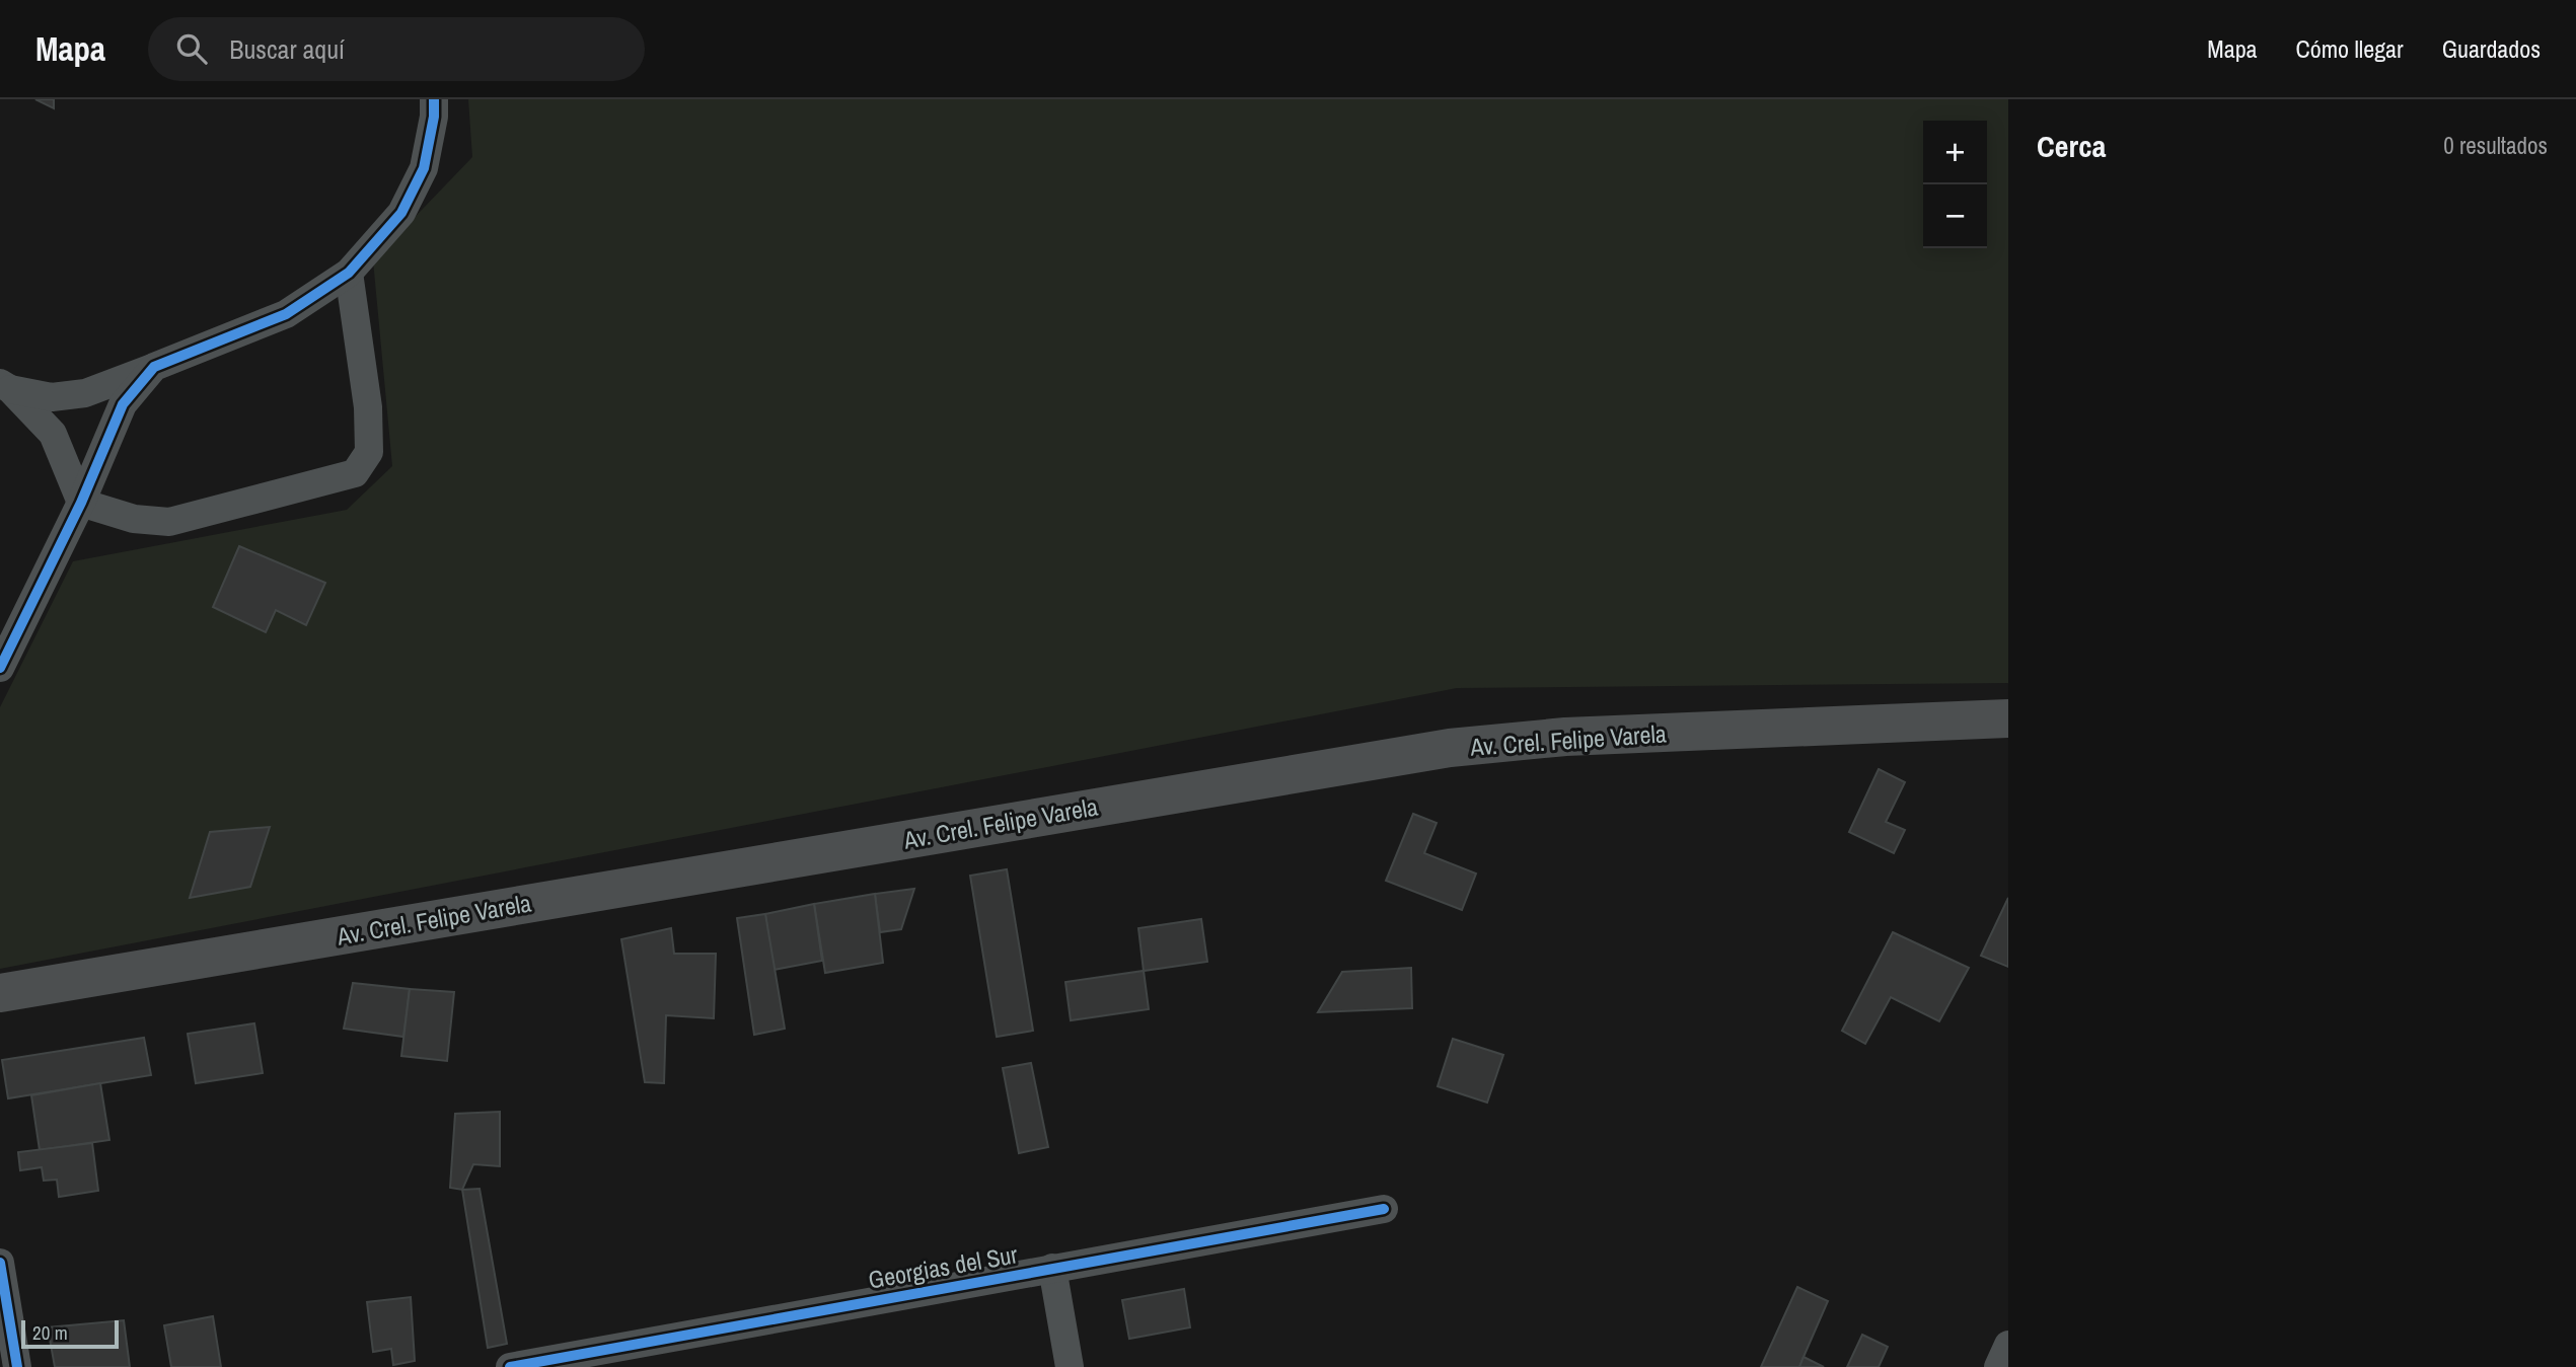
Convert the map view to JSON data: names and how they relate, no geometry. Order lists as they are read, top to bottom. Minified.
{"streets":{"main road":["Av. Crel. Felipe Varela"],"street":["Georgias del Sur"]},"scale_bar":"20 m","page":{"header":"Mapa","search":"Buscar aquí","nav":["Mapa","Cómo llegar","Guardados"],"heading":["Cerca","0 resultados"],"map_buttons":["+","−"],"scale":"20 m"}}
